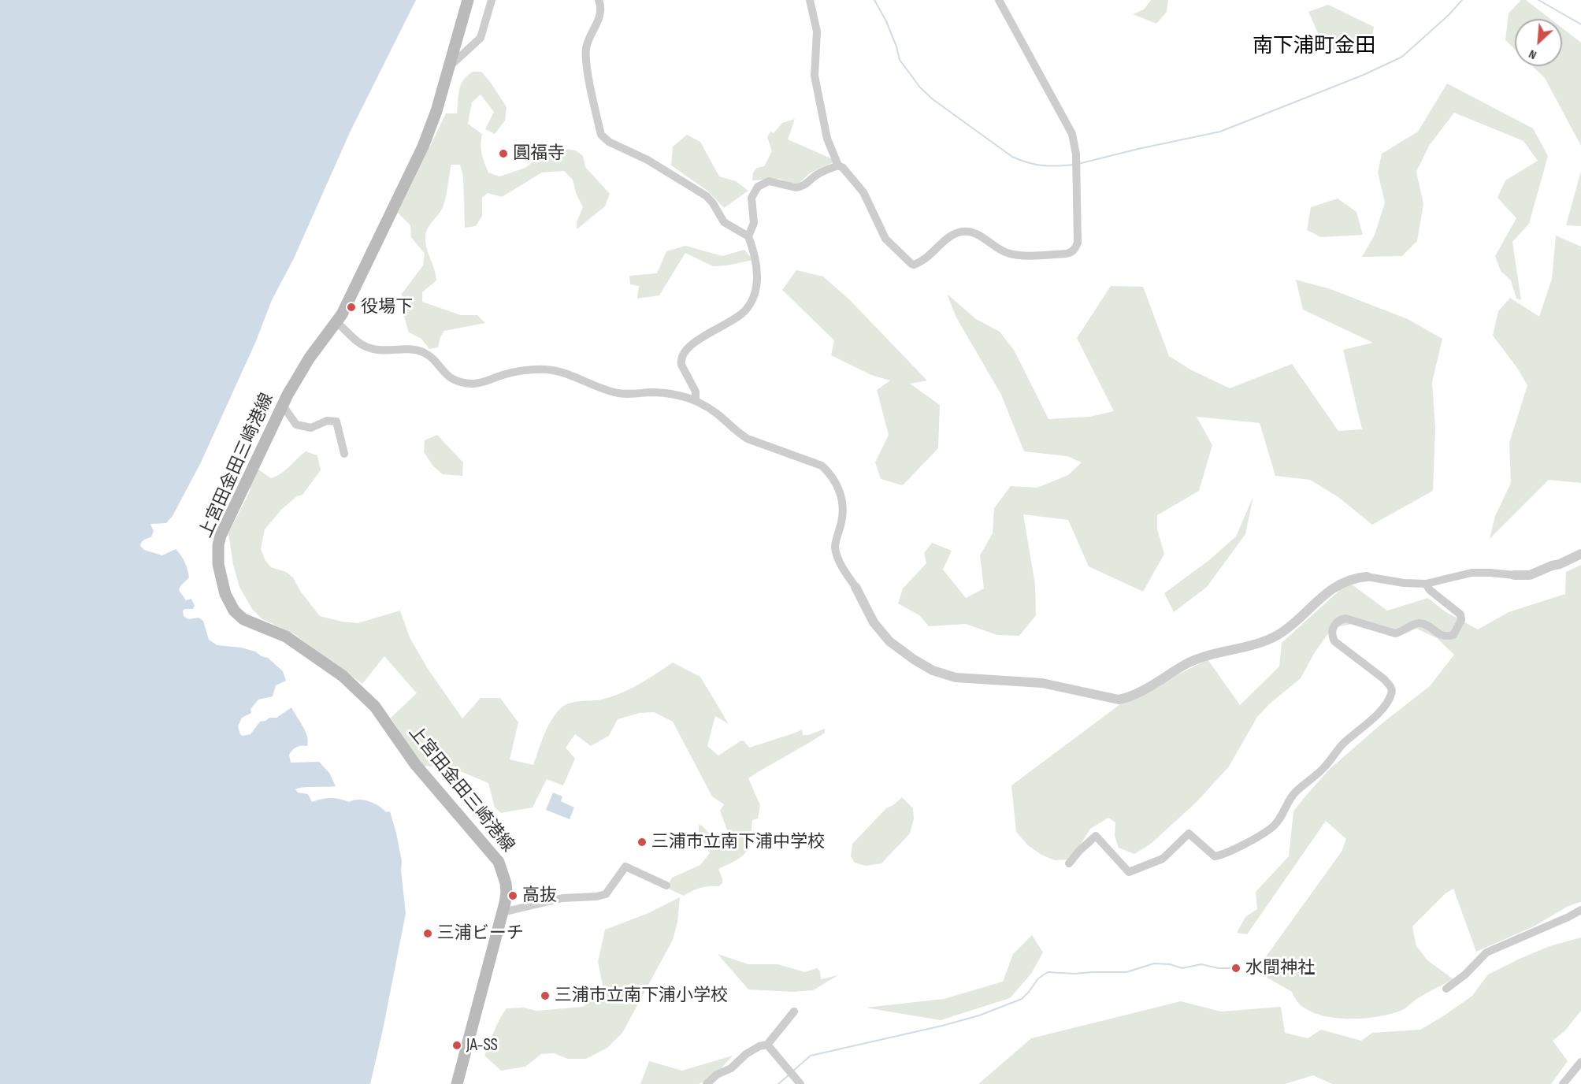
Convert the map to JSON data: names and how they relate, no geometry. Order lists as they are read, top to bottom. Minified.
{"streets":{"main road":["上宮田金田三崎港線"]},"districts":["南下浦町金田"],"places":["圓福寺","役場下","三浦市立南下浦中学校","高抜","三浦ビーチ","水間神社","三浦市立南下浦小学校","JA-SS"],"north":"bottom left"}
